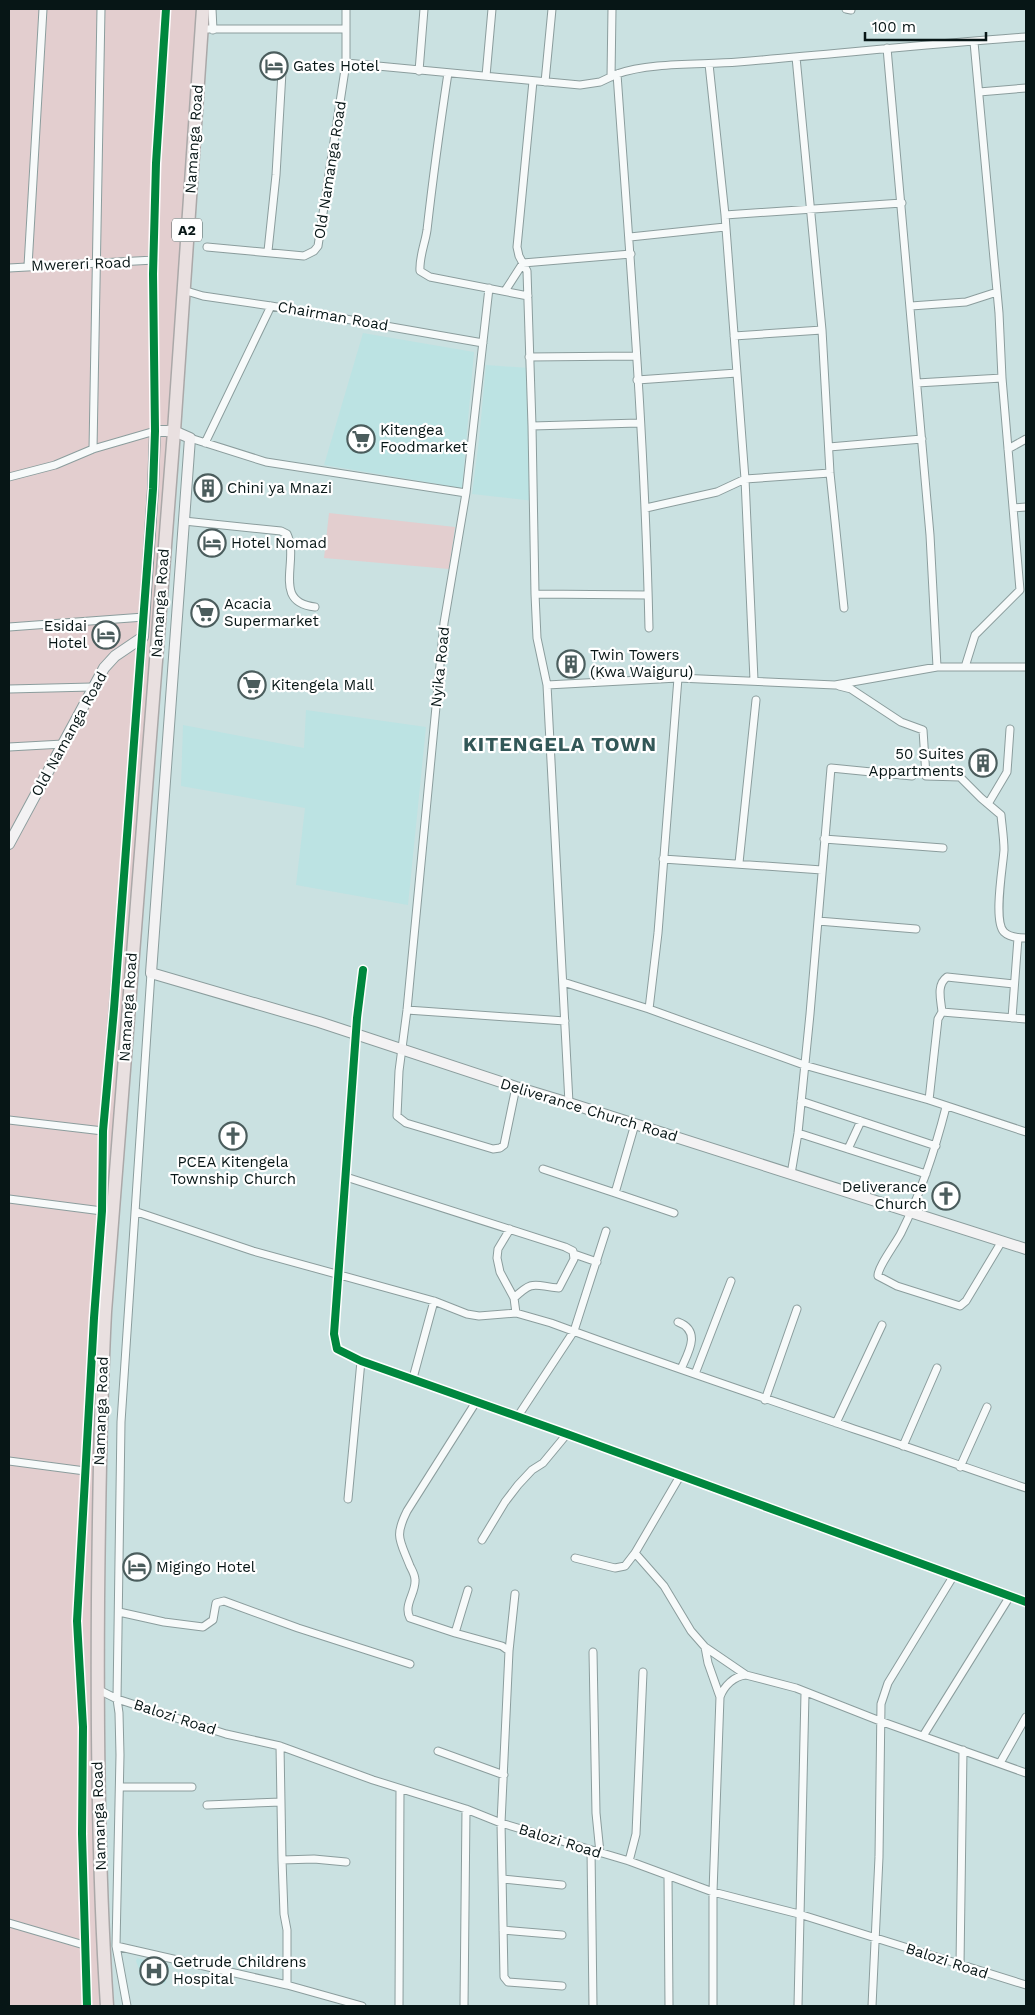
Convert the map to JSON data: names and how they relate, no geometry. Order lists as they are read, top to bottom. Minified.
{"streets":{"highway":["Namanga Road","A2"],"street":["Old Namanga Road","Mwereri Road","Chairman Road","Nyika Road","Deliverance Church Road","Balozi Road"]},"crossings":[["Namanga Road","Chairman Road"],["Namanga Road","Balozi Road"],["Chairman Road","Nyika Road"],["Nyika Road","Deliverance Church Road"]],"districts":["KITENGELA TOWN"],"places":{"hotel":["Gates Hotel","Hotel Nomad","Esidai Hotel","Migingo Hotel"],"supermarket":["Kitengea Foodmarket","Acacia Supermarket","Kitengela Mall"],"building":["Chini ya Mnazi","Twin Towers (Kwa Waiguru)","50 Suites Appartments"],"church":["PCEA Kitengela Township Church","Deliverance Church"],"hospital":["Getrude Childrens Hospital"]},"scale_bar":"100 m"}
